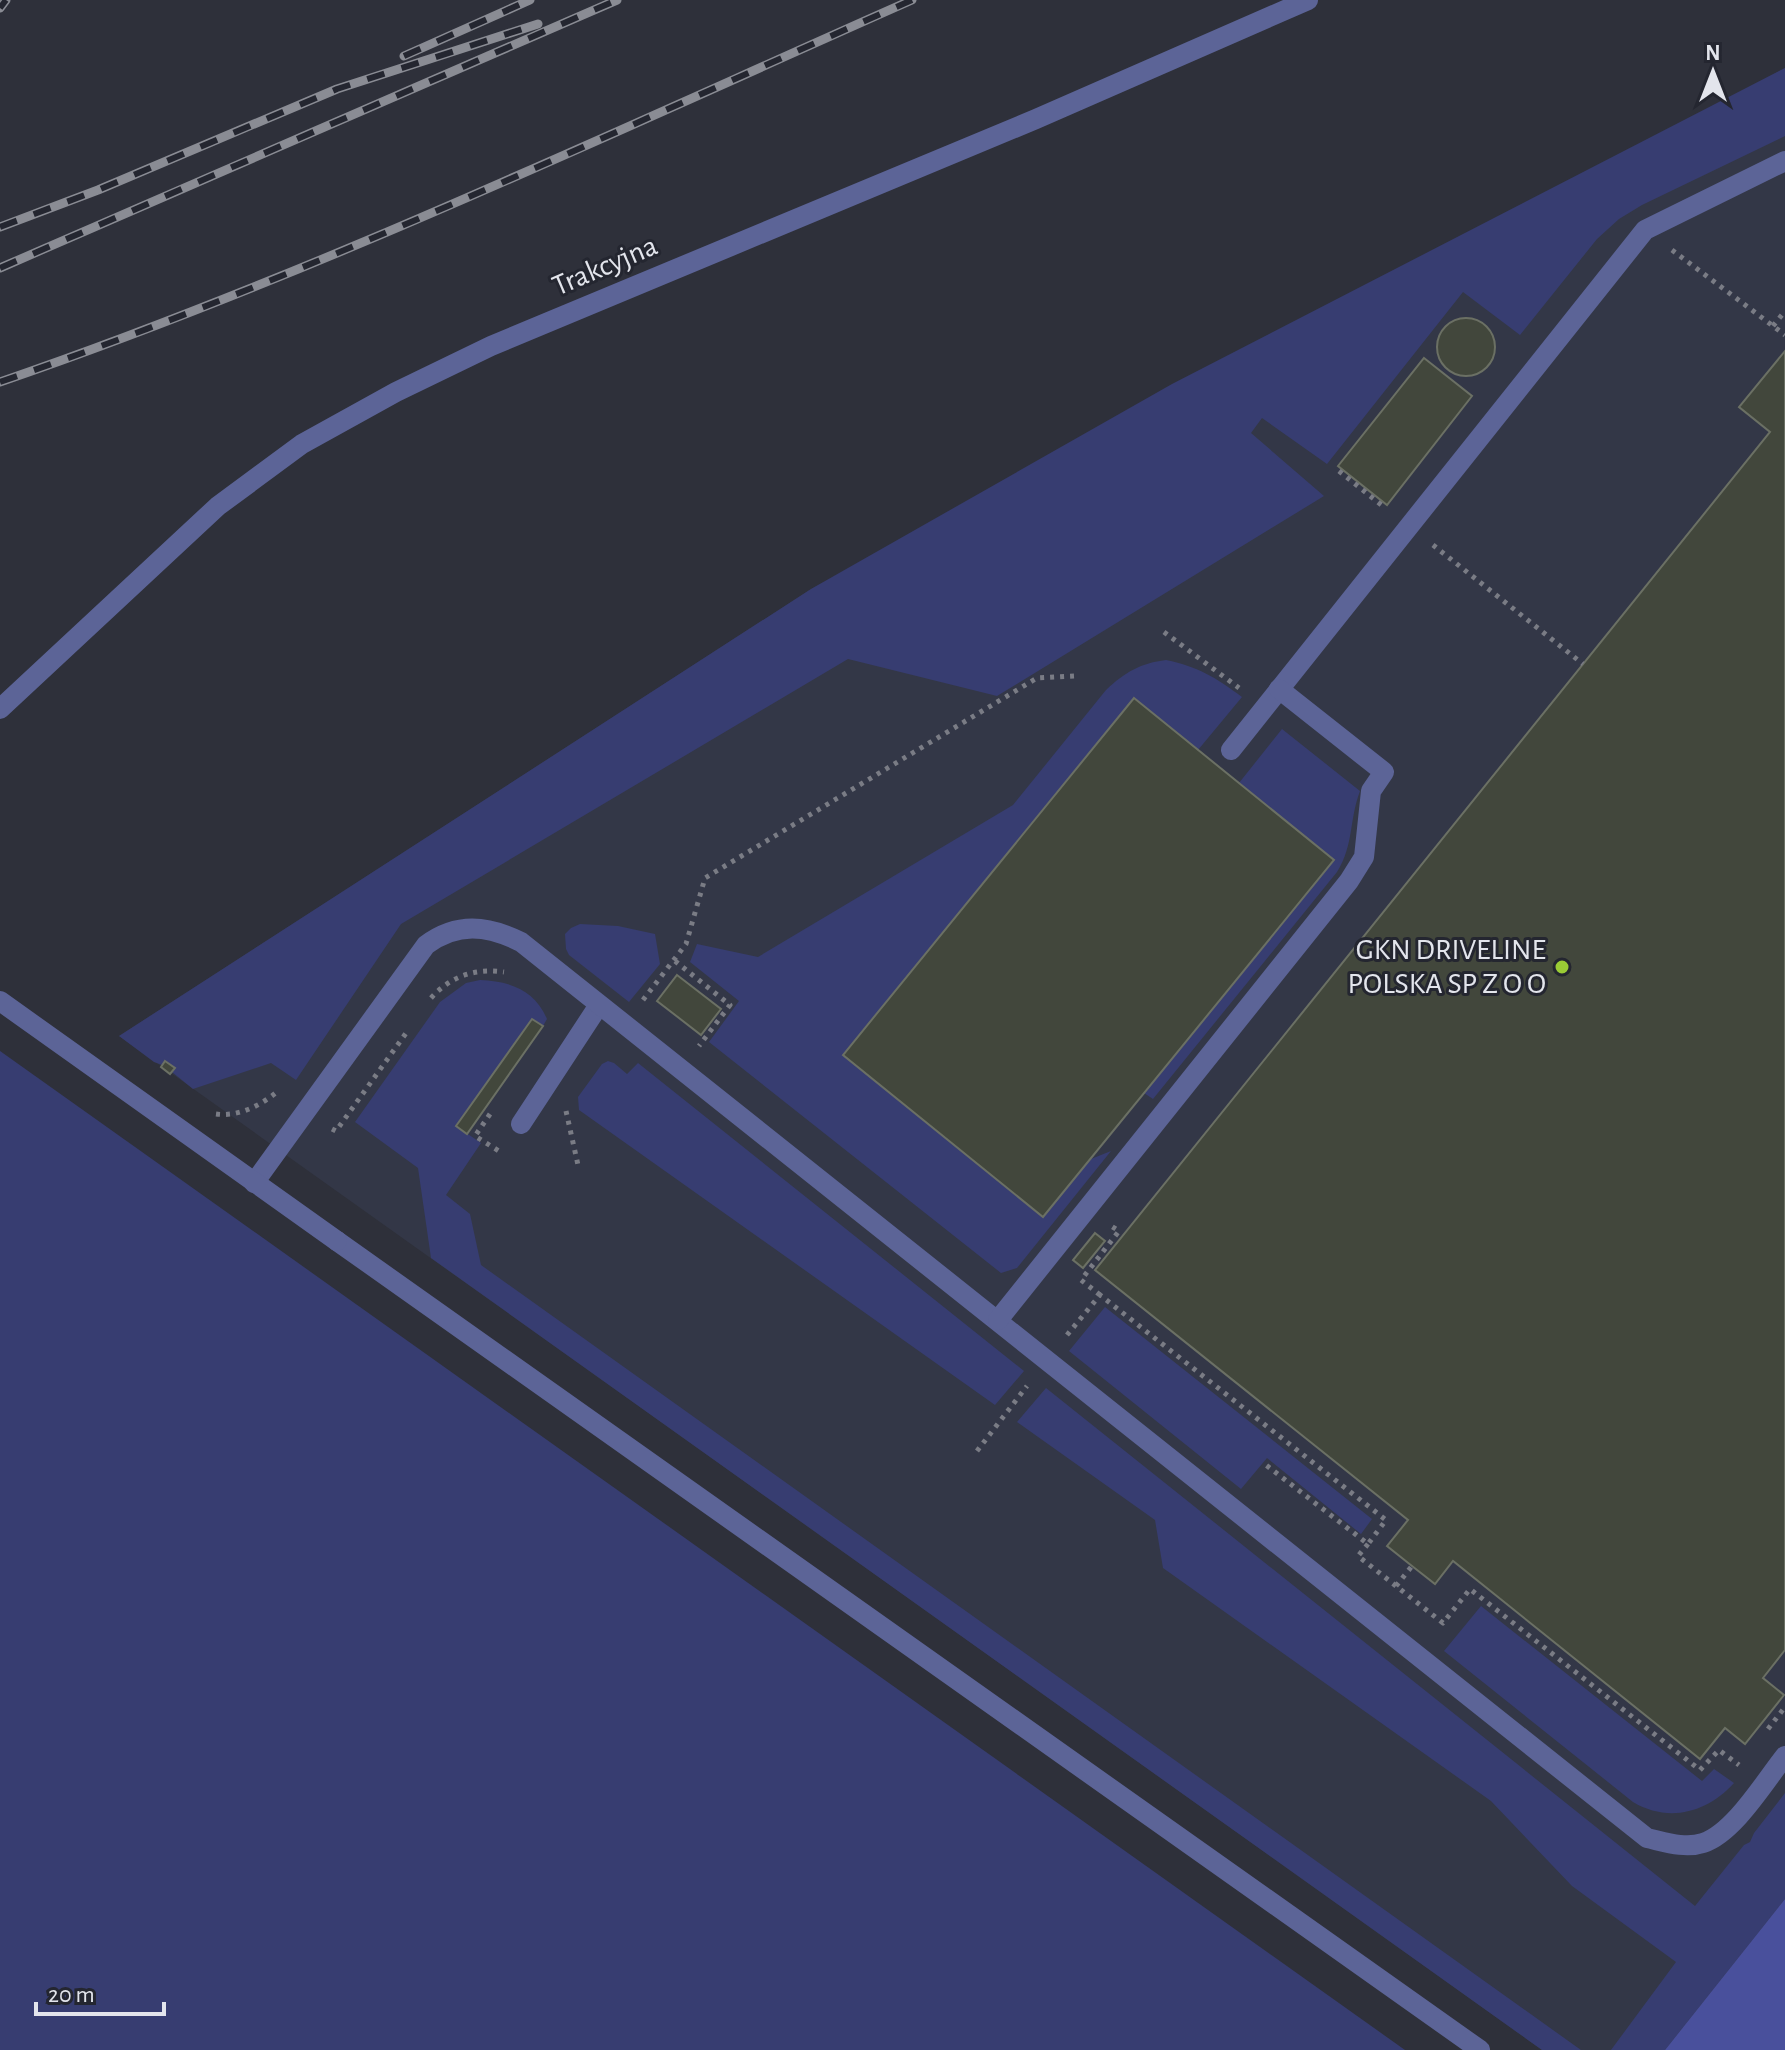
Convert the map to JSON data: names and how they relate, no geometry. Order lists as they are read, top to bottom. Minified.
{"streets":{"street":["Trakcyjna"]},"places":["GKN DRIVELINE POLSKA SP Z O O"],"scale_bar":"20 m","north":"top"}
